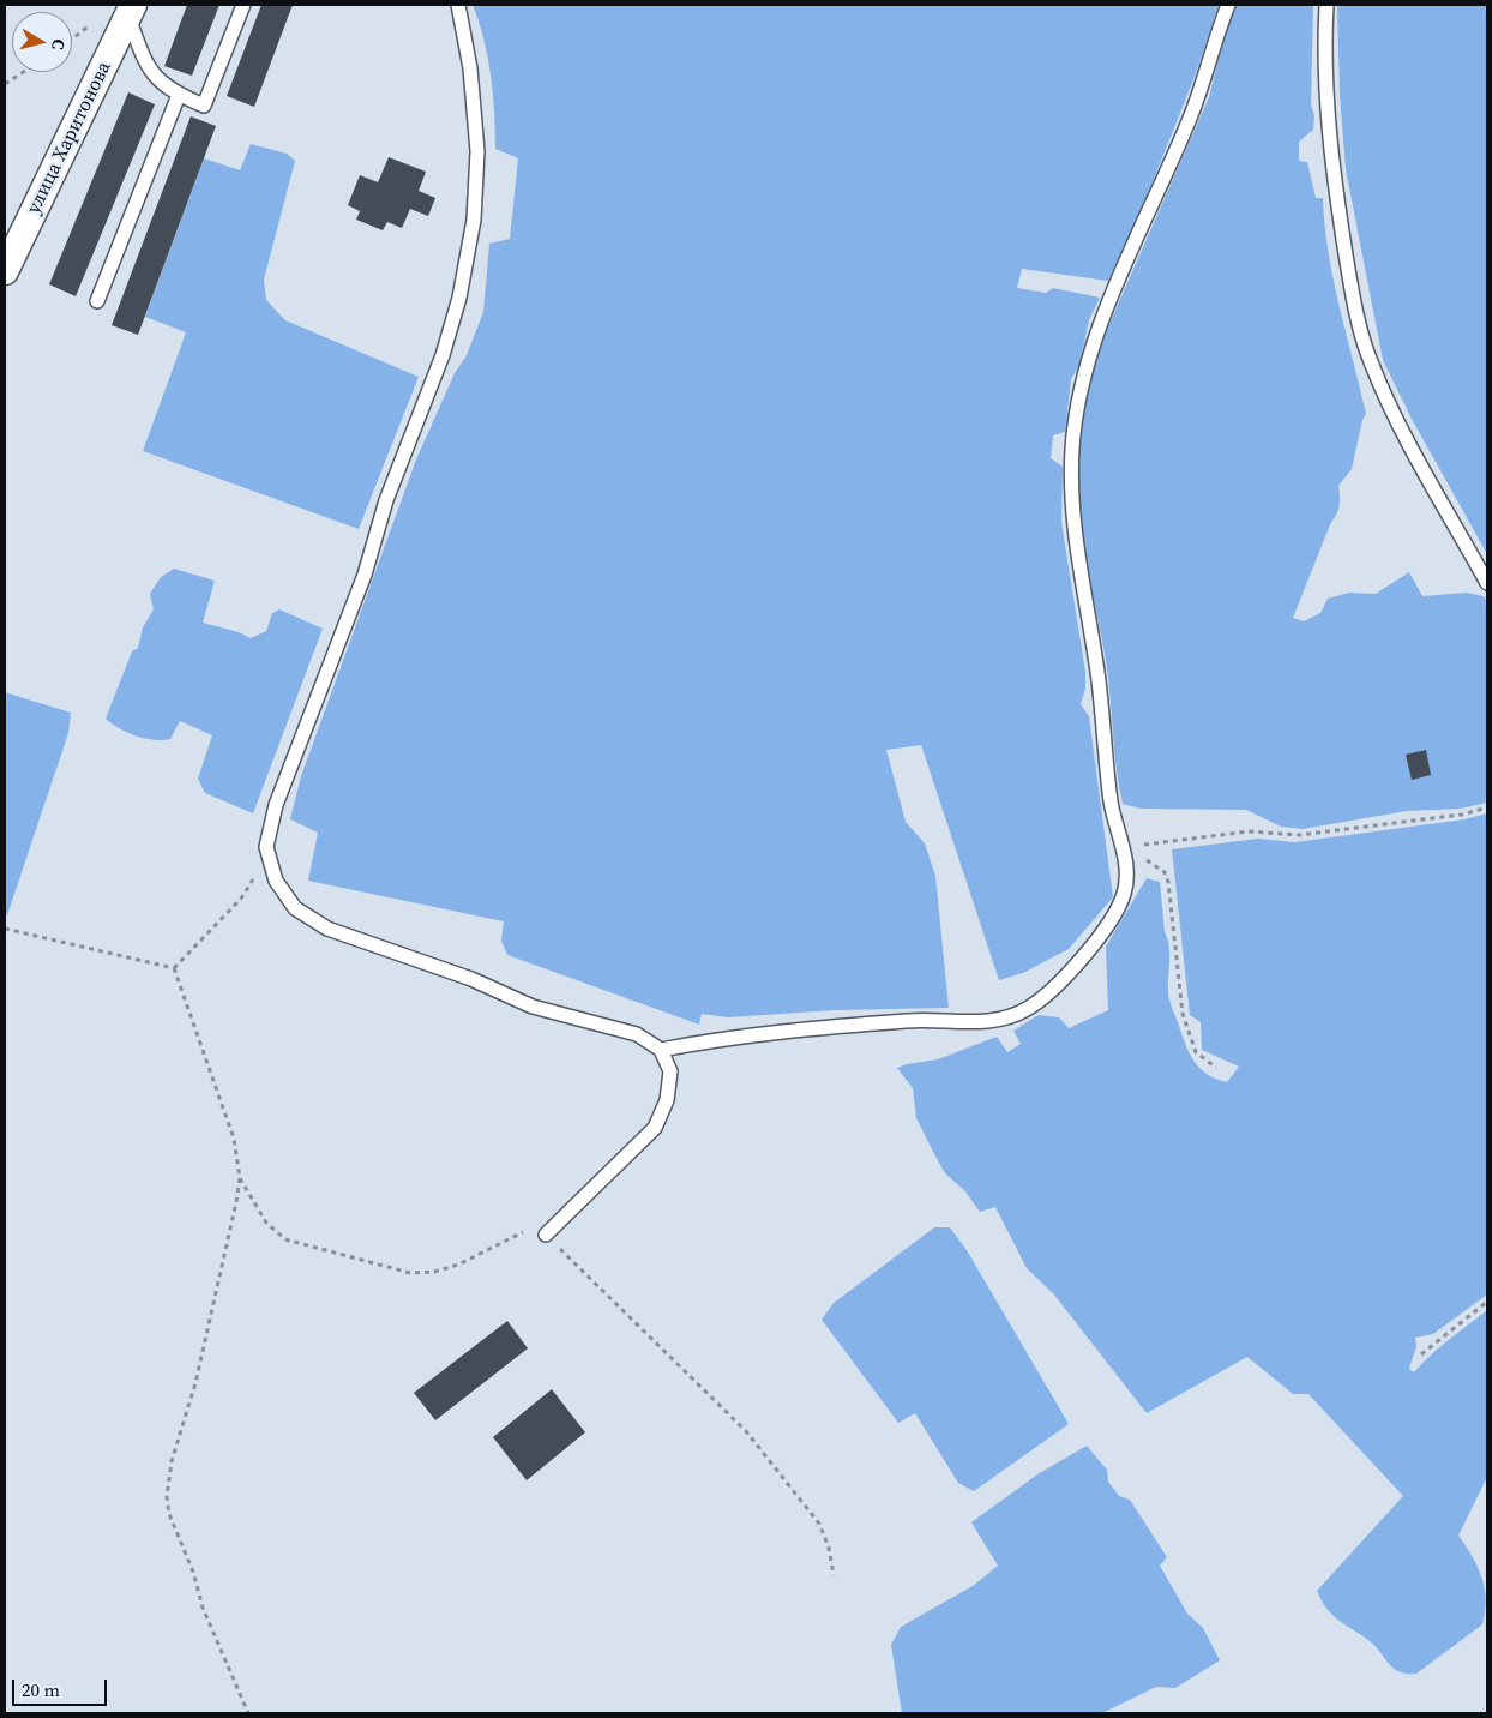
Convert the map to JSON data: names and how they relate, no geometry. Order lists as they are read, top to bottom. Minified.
{"streets":{"street":["улица Харитонова"]},"scale_bar":"20 m","north":"right"}
